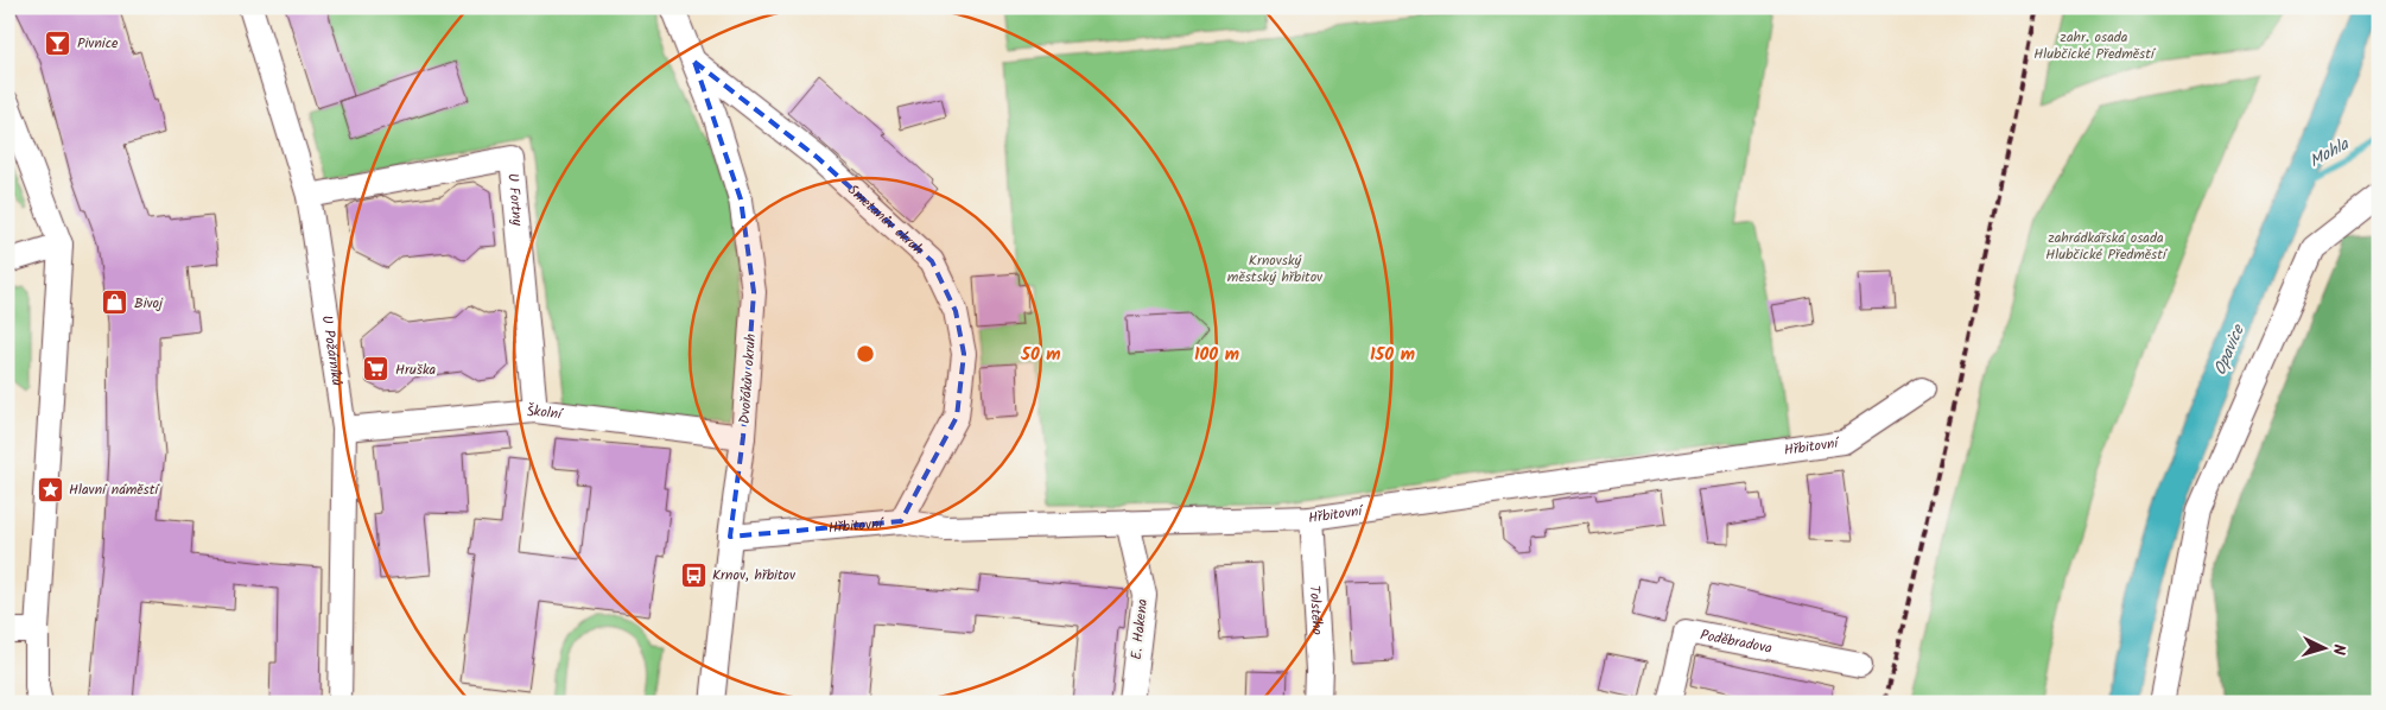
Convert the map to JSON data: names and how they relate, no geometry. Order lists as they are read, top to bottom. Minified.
{"streets":{"street":["U Fortny","Smetanův okruh","U Požárníků","Dvořákův okruh","Školní","Hřbitovní","Tolstého","E. Hakena","Poděbradova"]},"crossings":[["U Fortny","U Požárníků"],["U Fortny","Školní"],["Smetanův okruh","Dvořákův okruh"],["Smetanův okruh","Hřbitovní"],["U Požárníků","Školní"],["Dvořákův okruh","Školní"],["Dvořákův okruh","Hřbitovní"],["Hřbitovní","Tolstého"],["Hřbitovní","E. Hakena"]],"water":["Mohla","Opavice"],"parks":["zahr. osada Hlubčické Předměstí","zahrádkářská osada Hlubčické Předměstí","Krnovský městský hřbitov"],"places":{"bar":["Pivnice"],"shop":["Bivoj"],"supermarket":["Hruška"],"place":["Hlavní náměstí"],"bus stop":["Krnov, hřbitov"]},"north":"right","rings":["50 m","100 m","150 m"]}
